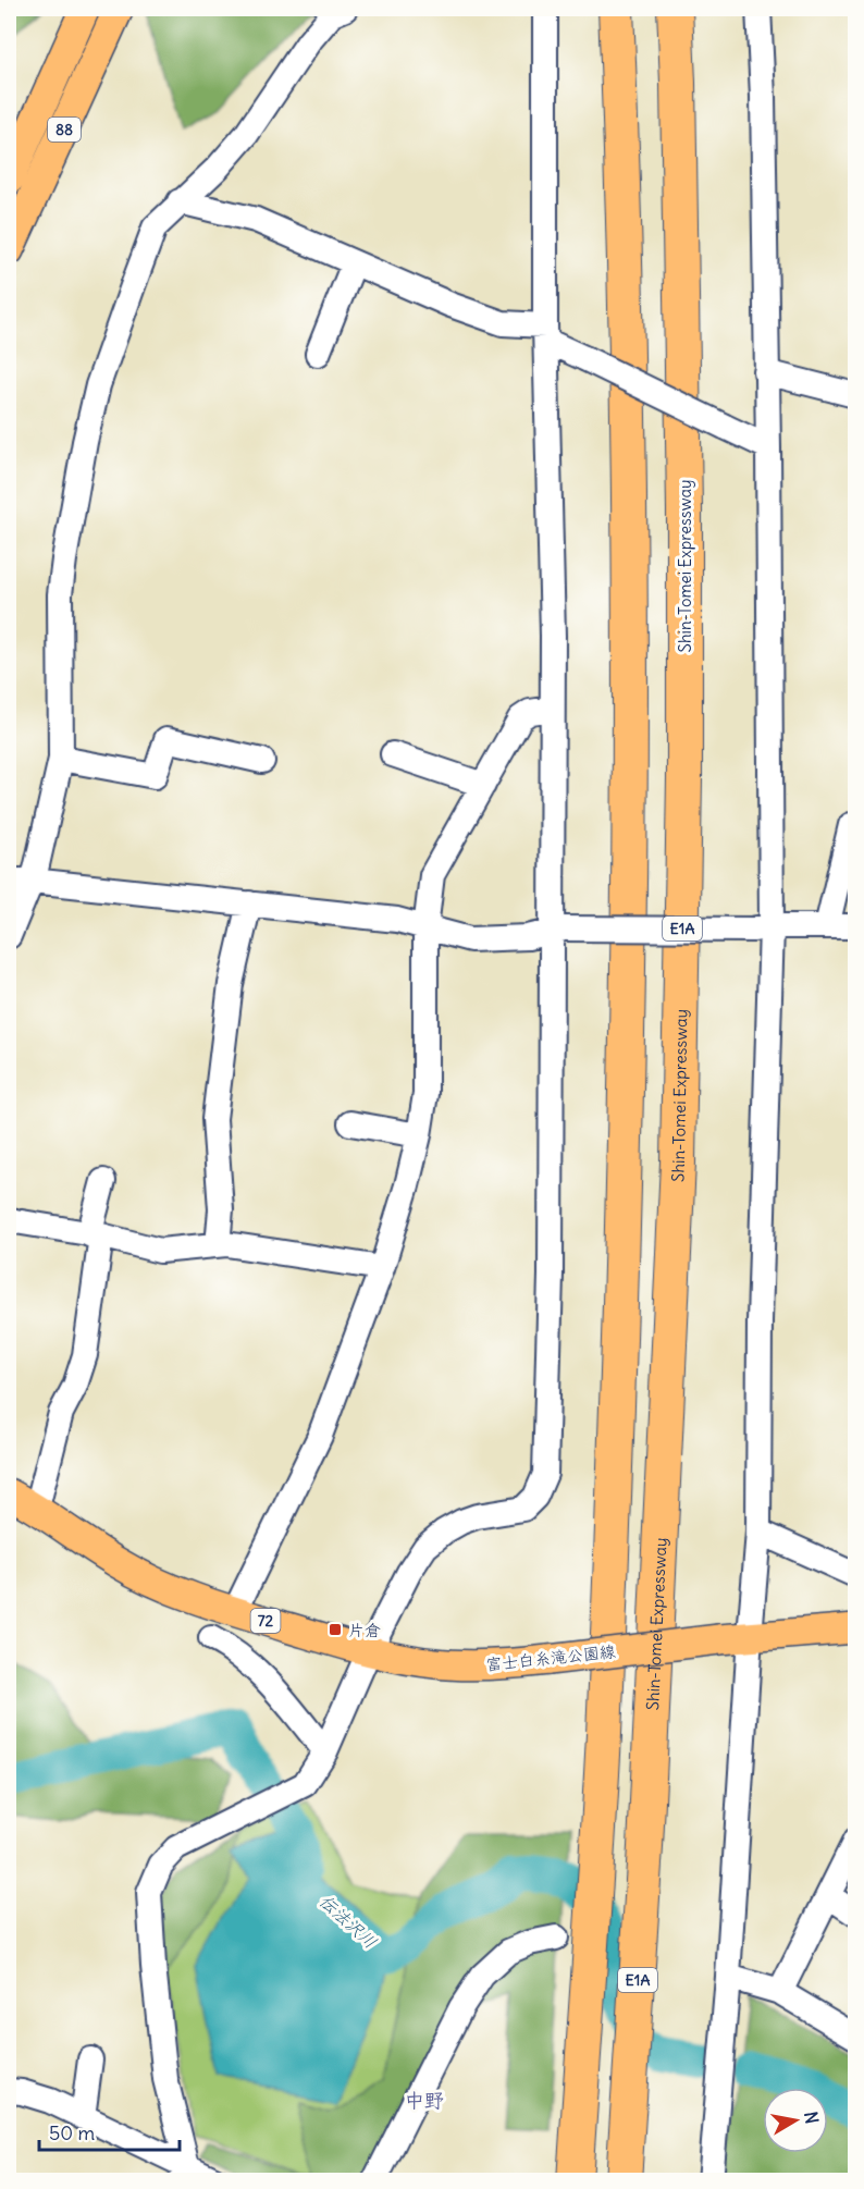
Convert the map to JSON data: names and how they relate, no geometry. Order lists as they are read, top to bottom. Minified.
{"streets":{"highway":["Shin-Tomei Expressway","E1A"],"main road":["88","72","富士白糸滝公園線"]},"districts":["中野"],"water":["伝法沢川"],"places":{"transit":["片倉"]},"scale_bar":"50 m","north":"right"}
